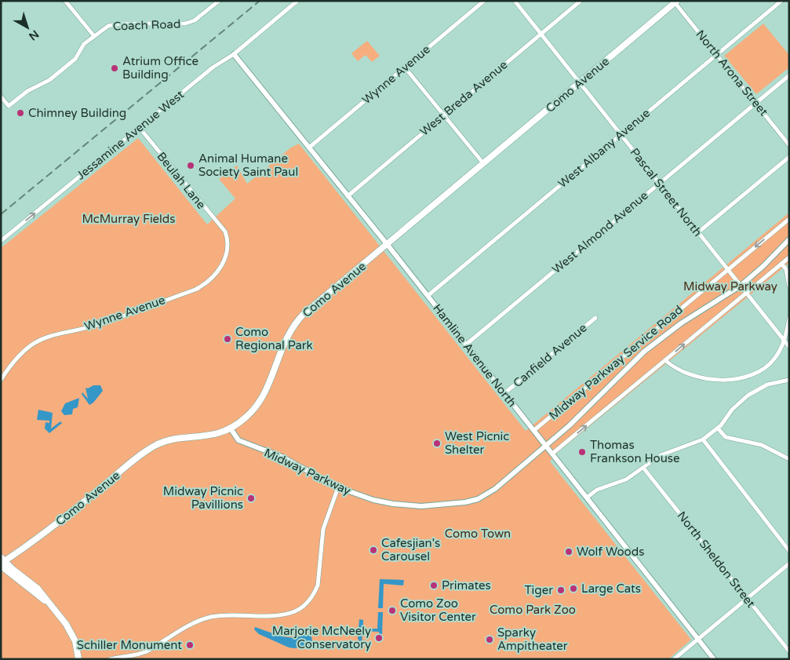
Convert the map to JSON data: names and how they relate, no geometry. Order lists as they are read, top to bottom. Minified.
{"streets":{"main road":["Como Avenue"],"street":["Coach Road","North Arona Street","Wynne Avenue","West Breda Avenue","Jessamine Avenue West","West Albany Avenue","Beulah Lane","Pascal Street North","West Almond Avenue","Hamline Avenue North","Canfield Avenue","Midway Parkway Service Road","Midway Parkway","North Sheldon Street"]},"crossings":[["North Arona Street","Como Avenue"],["North Arona Street","West Albany Avenue"],["North Arona Street","West Almond Avenue"],["Wynne Avenue","Beulah Lane"],["Wynne Avenue","Hamline Avenue North"],["Como Avenue","Pascal Street North"],["Como Avenue","Hamline Avenue North"],["Como Avenue","Midway Parkway"],["West Breda Avenue","Pascal Street North"],["West Breda Avenue","Hamline Avenue North"],["Jessamine Avenue West","Beulah Lane"],["Jessamine Avenue West","Hamline Avenue North"],["West Albany Avenue","Pascal Street North"],["West Albany Avenue","Hamline Avenue North"],["Pascal Street North","West Almond Avenue"],["Pascal Street North","Midway Parkway Service Road"],["Pascal Street North","Midway Parkway"],["West Almond Avenue","Hamline Avenue North"],["Hamline Avenue North","Canfield Avenue"],["Hamline Avenue North","Midway Parkway Service Road"],["Hamline Avenue North","Midway Parkway"]],"one_way":["Jessamine Avenue West"],"parks":["McMurray Fields","Midway Parkway","Como Town","Como Park Zoo"],"places":["Atrium Office Building","Chimney Building","Animal Humane Society Saint Paul","Como Regional Park","West Picnic Shelter","Thomas Frankson House","Midway Picnic Pavillions","Cafesjian's Carousel","Wolf Woods","Primates","Large Cats","Tiger","Como Zoo Visitor Center","Marjorie McNeely Conservatory","Sparky Ampitheater","Schiller Monument"],"north":"bottom right"}
